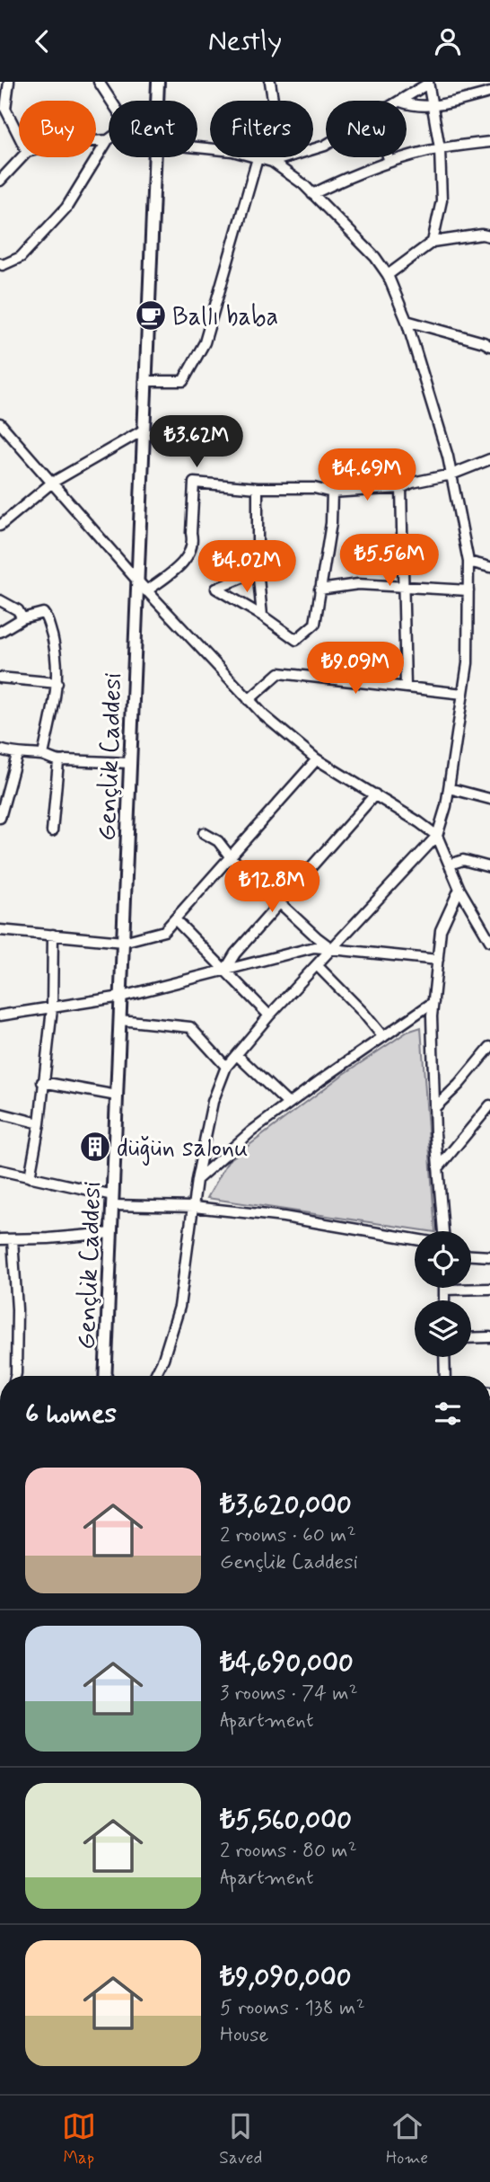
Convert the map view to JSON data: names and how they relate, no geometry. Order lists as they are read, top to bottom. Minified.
{"streets":{"main road":["Gençlik Caddesi"]},"places":{"cafe":["Ballı baba"],"building":["düğün salonu"]},"page":{"header":"Nestly","chip":["Buy","Rent","Filters","New"],"price":["₺3.62M","₺4.69M","₺5.56M","₺4.02M","₺9.09M","₺12.8M"],"heading":"6 homes","list":[{"name":"₺3,620,000","note":"2 rooms · 60 m² · Gençlik Caddesi"},{"name":"₺4,690,000","note":"3 rooms · 74 m² · Apartment"},{"name":"₺5,560,000","note":"2 rooms · 80 m² · Apartment"},{"name":"₺9,090,000","note":"5 rooms · 138 m² · House"}],"tabs":["Map","Saved","Home"]}}
